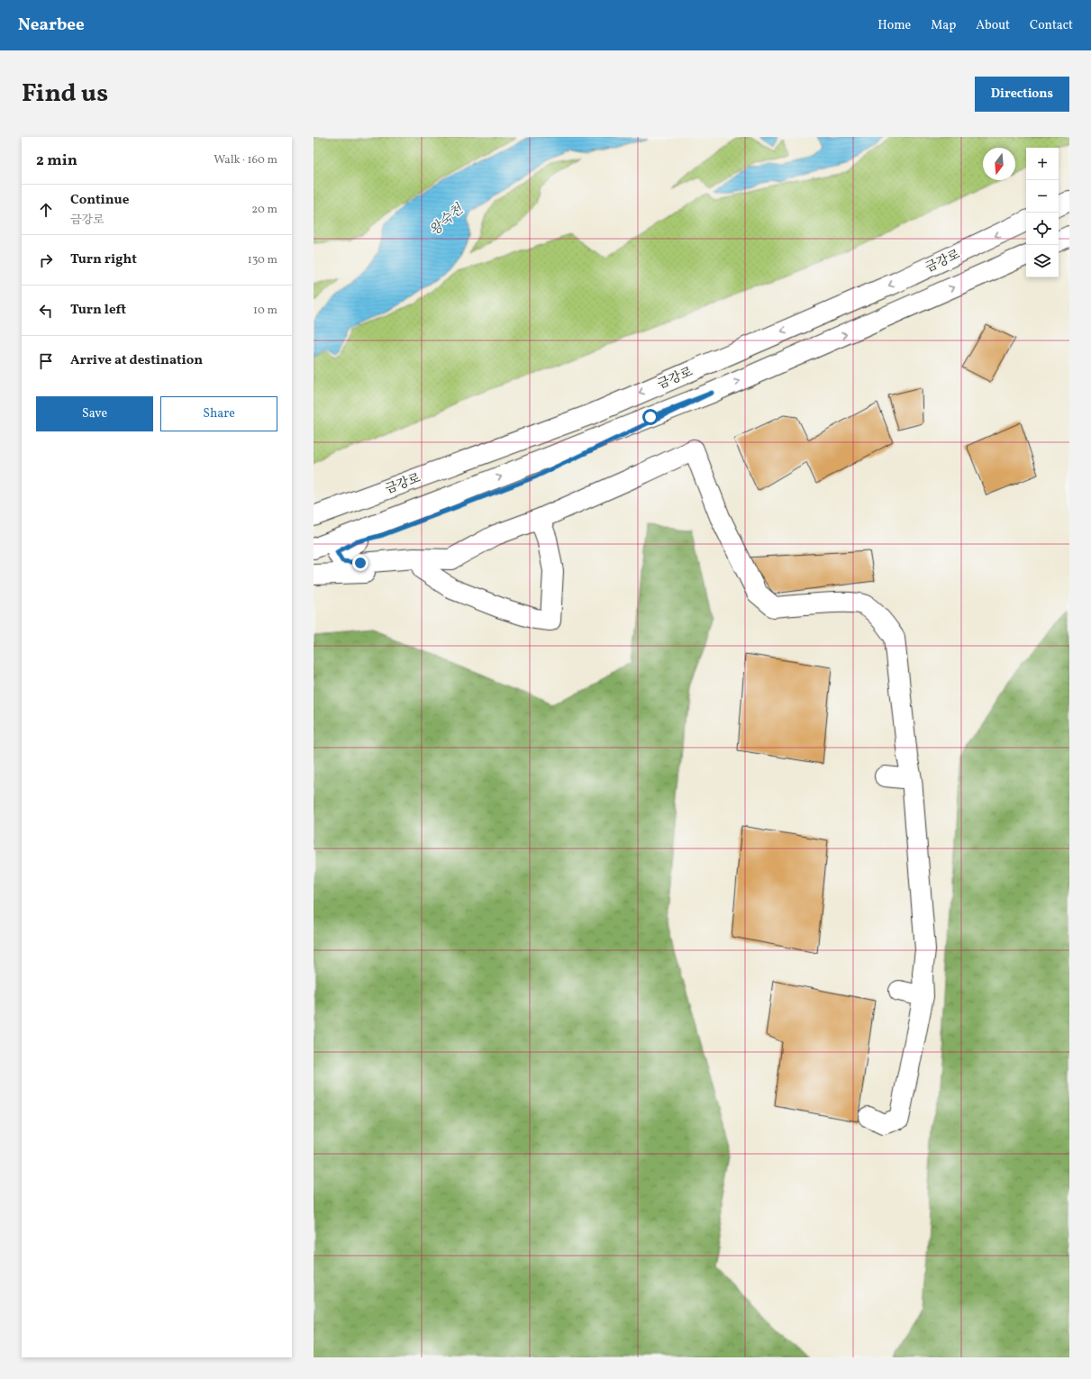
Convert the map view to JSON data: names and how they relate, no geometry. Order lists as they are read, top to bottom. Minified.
{"streets":{"main road":["금강로"]},"water":["왕숙천"],"north":"bottom","page":{"header":"Nearbee","nav":["Home","Map","About","Contact"],"title":"Find us","buttons":["Directions",["Save","Share"]],"heading":["2 min","Walk · 160 m"],"map_buttons":["+","−"],"list":[["Continue","금강로","20 m"],["Turn right","130 m"],["Turn left","10 m"],"Arrive at destination"]}}
